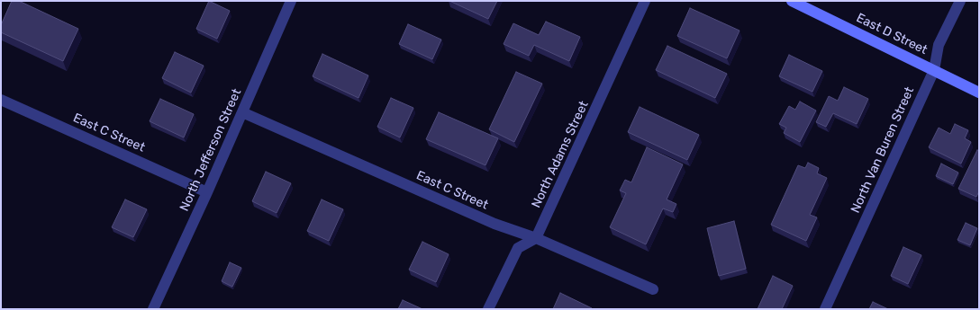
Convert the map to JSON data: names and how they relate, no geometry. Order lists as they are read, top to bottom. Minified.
{"streets":{"street":["East D Street","East C Street","North Jefferson Street","North Van Buren Street","North Adams Street"]},"crossings":[["East D Street","North Van Buren Street"],["East C Street","North Jefferson Street"],["East C Street","North Adams Street"]]}
